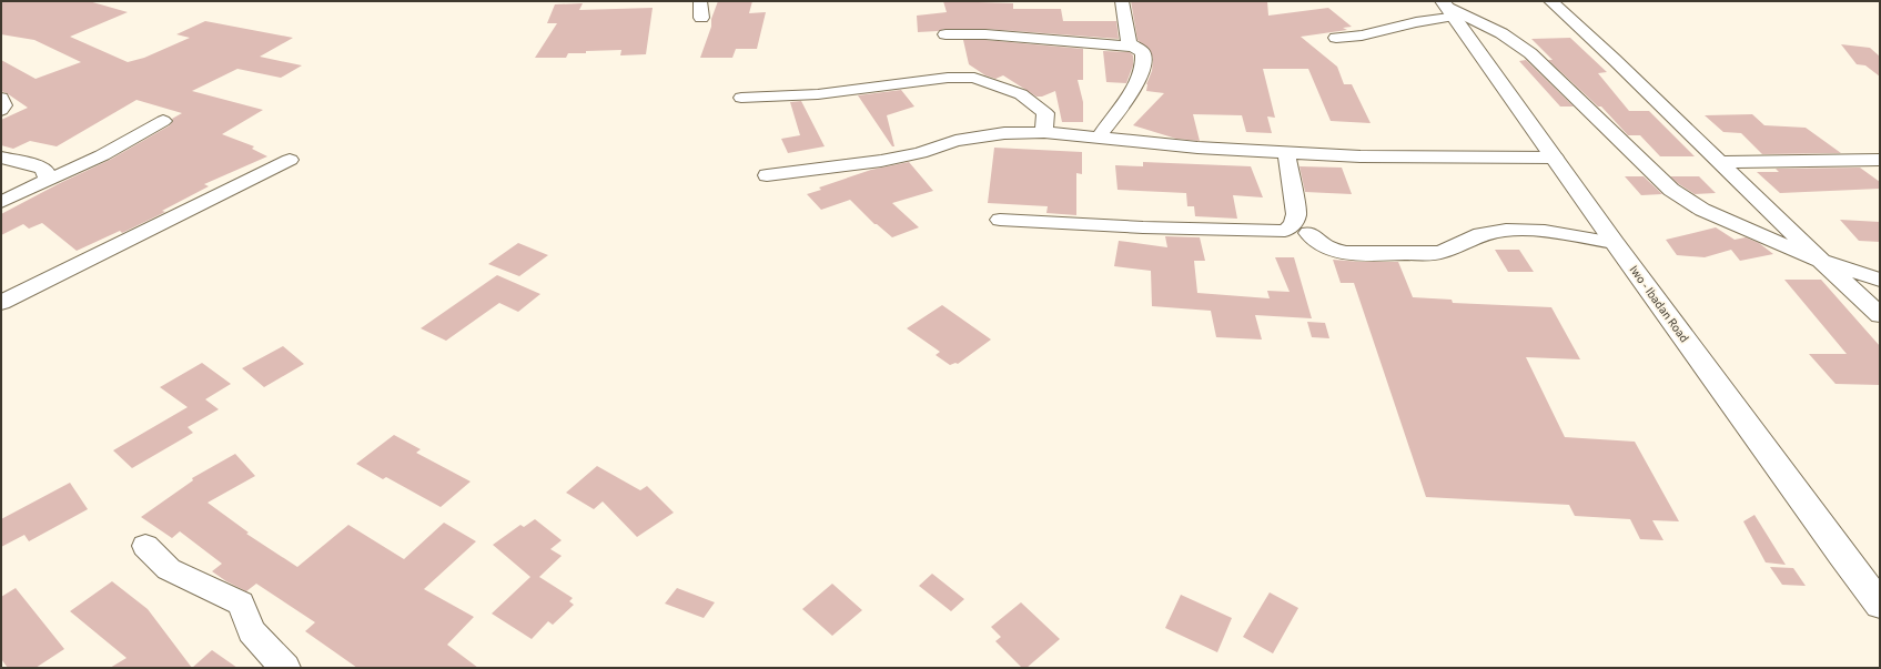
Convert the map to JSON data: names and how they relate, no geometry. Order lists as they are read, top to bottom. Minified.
{"streets":{"main road":["Iwo - Ibadan Road"]}}
